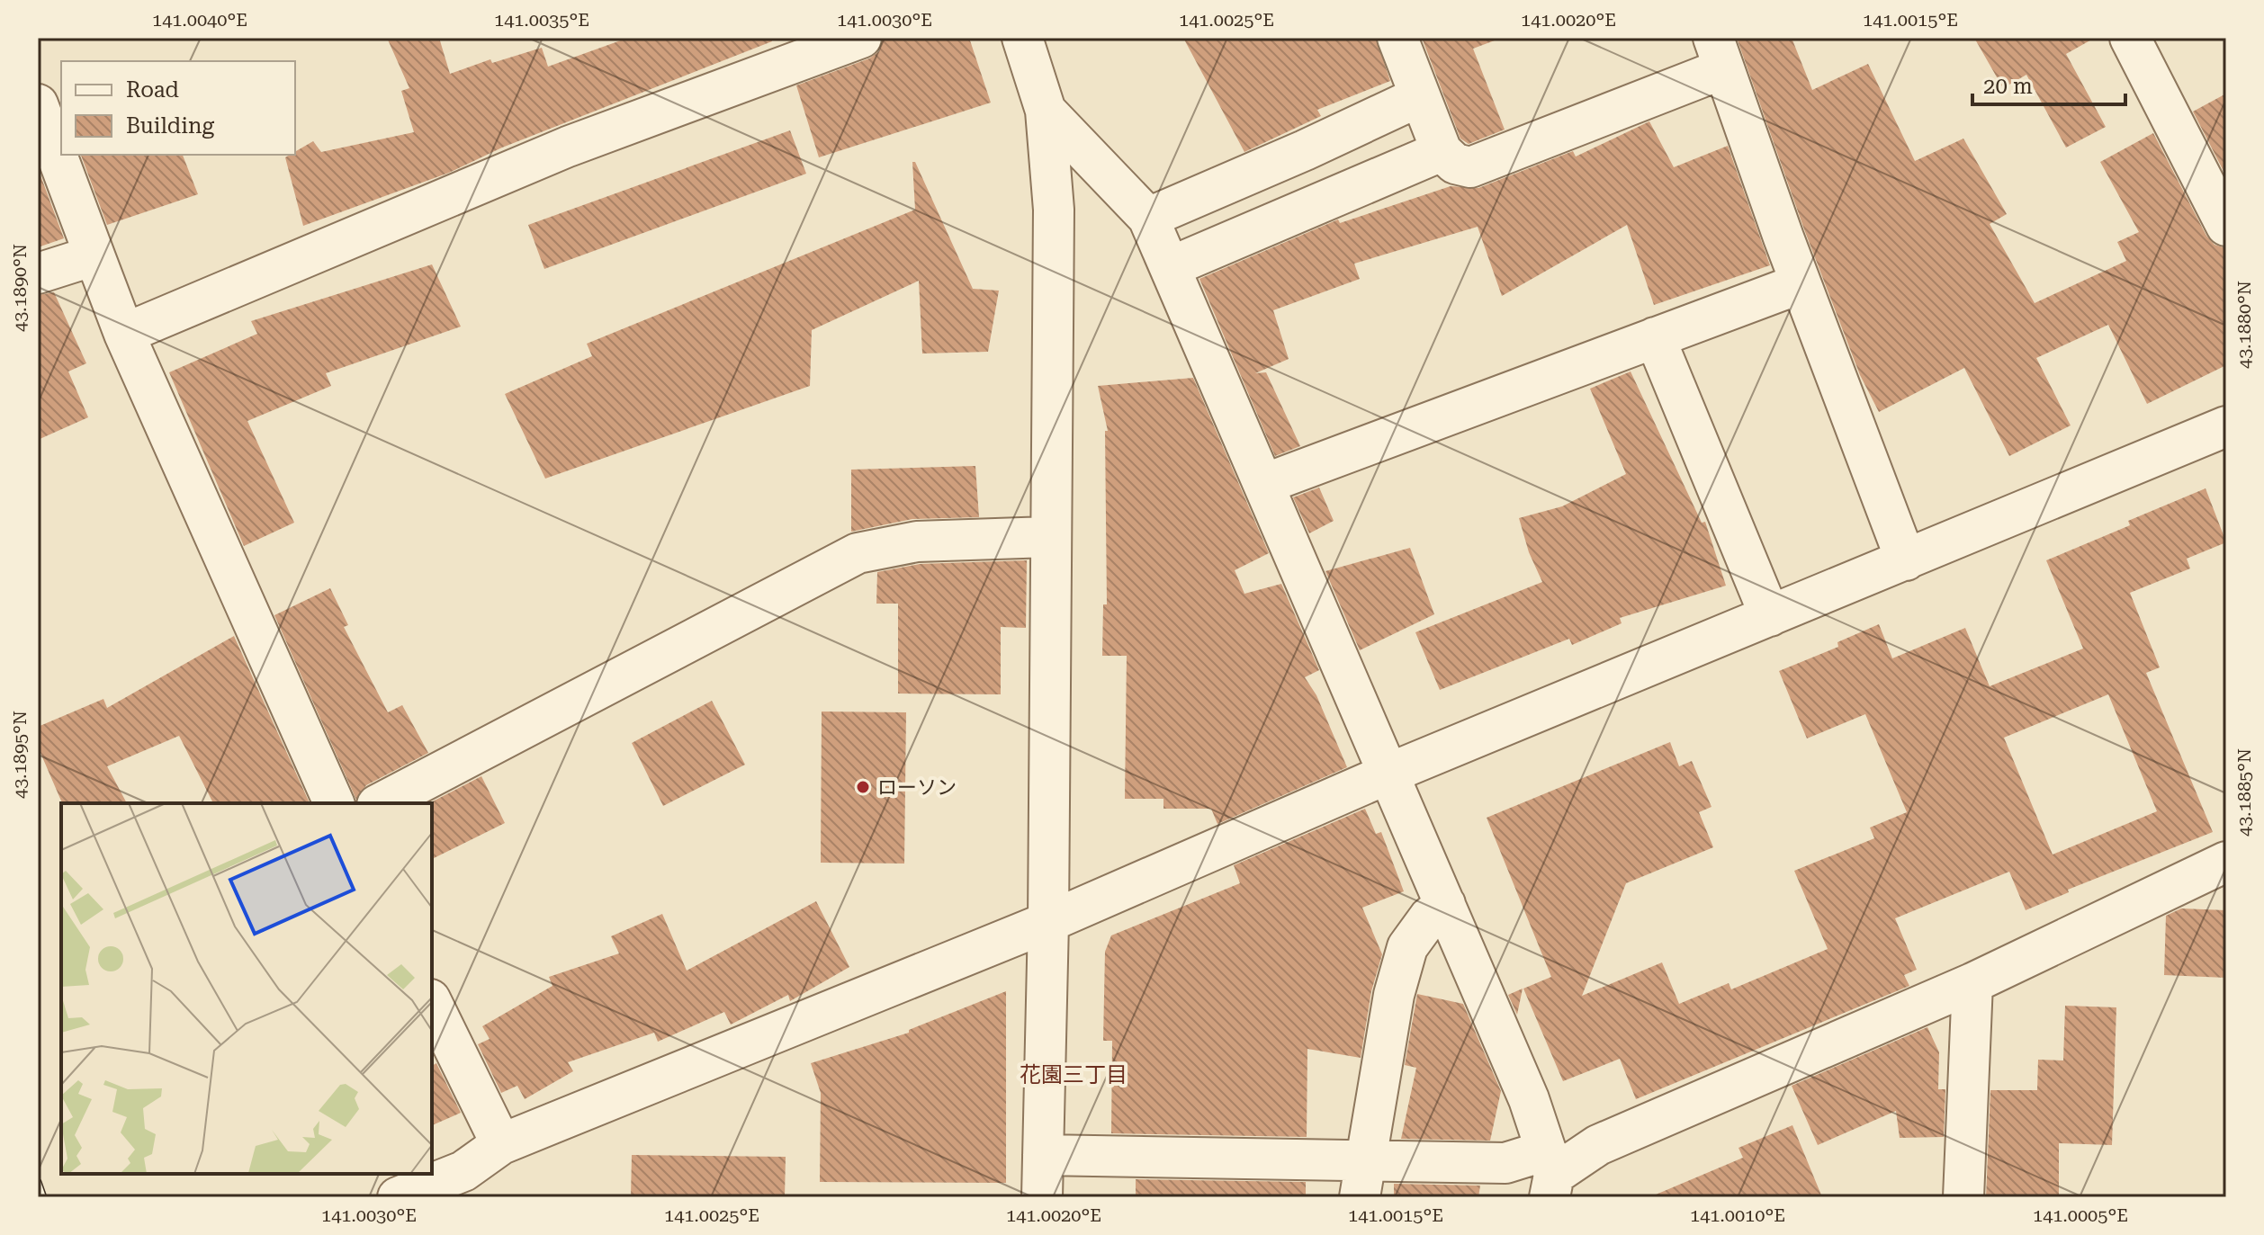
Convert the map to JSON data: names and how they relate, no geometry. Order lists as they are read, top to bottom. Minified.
{"districts":["花園三丁目"],"places":["ローソン"],"legend":["Road","Building"],"scale_bar":"20 m","coordinates":["141.0040°E","141.0035°E","141.0030°E","141.0025°E","141.0020°E","141.0015°E","43.1890°N","43.1880°N","43.1895°N","43.1885°N","141.0010°E","141.0005°E"]}
